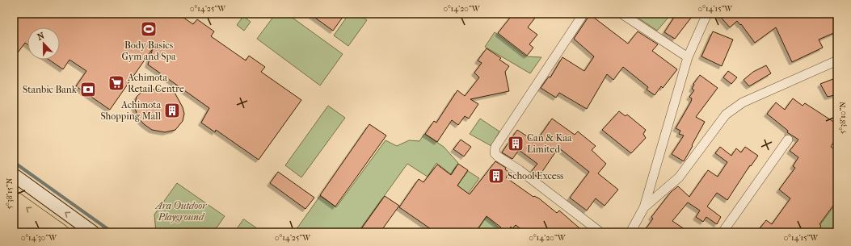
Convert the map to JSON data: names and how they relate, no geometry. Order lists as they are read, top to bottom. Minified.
{"parks":["Ara Outdoor Playground"],"places":{"sports":["Body Basics Gym and Spa"],"supermarket":["Achimota Retail Centre"],"bank":["Stanbic Bank"],"building":["Achimota Shopping Mall","Can & Kaa Limited","School Excess"]},"north":"top","coordinates":["0°14'25\"W","0°14'20\"W","0°14'15\"W","5°38'10\"N","5°38'15\"N","0°14'30\"W"]}
